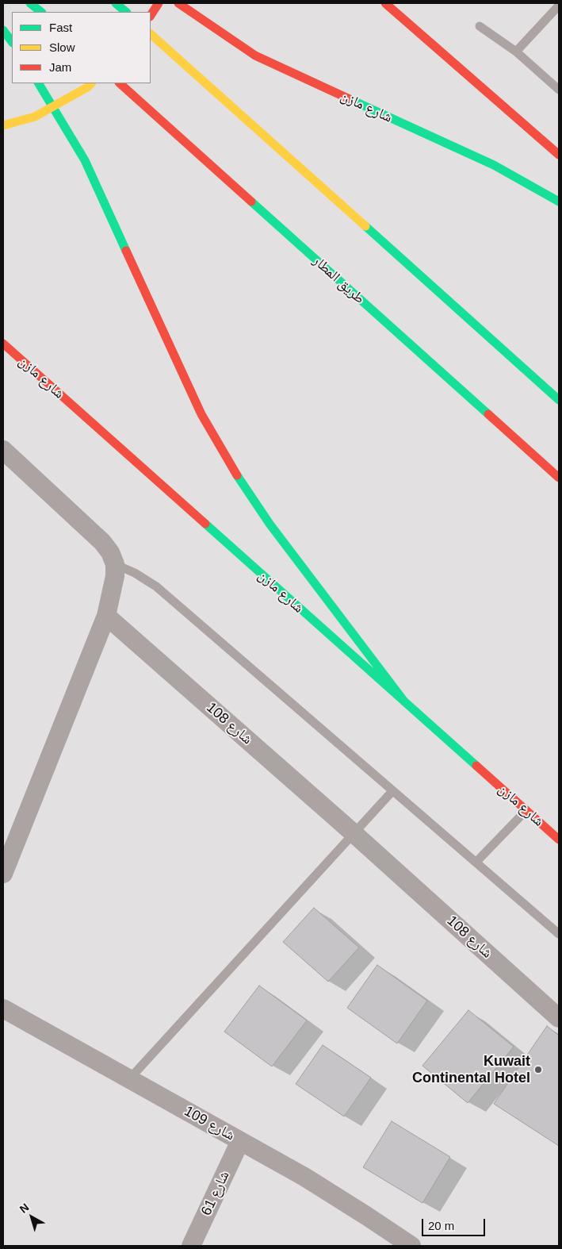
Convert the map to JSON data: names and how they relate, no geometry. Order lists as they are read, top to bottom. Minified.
{"streets":{"main road":["شارع مازن","طريق المطار"],"street":["شارع 108","شارع 109","شارع 61"]},"crossings":[["شارع 109","شارع 61"]],"places":["Kuwait Continental Hotel"],"legend":["Fast","Slow","Jam"],"scale_bar":"20 m","north":"top left"}
